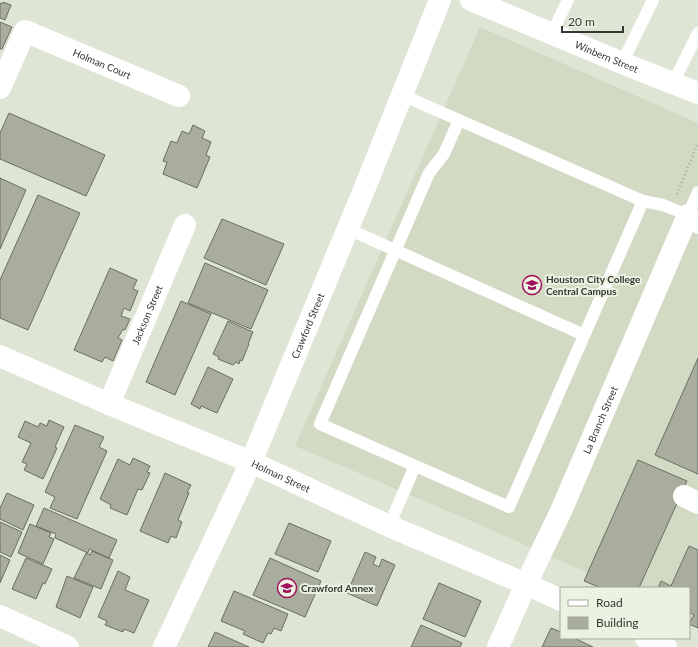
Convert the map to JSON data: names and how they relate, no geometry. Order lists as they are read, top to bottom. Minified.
{"streets":{"street":["Winbern Street","Holman Court","Jackson Street","Crawford Street","La Branch Street","Holman Street"]},"crossings":[["Jackson Street","Holman Street"],["Crawford Street","Holman Street"],["La Branch Street","Holman Street"]],"places":{"school or university":["Houston City College Central Campus","Crawford Annex"]},"legend":["Road","Building"],"scale_bar":"20 m"}
